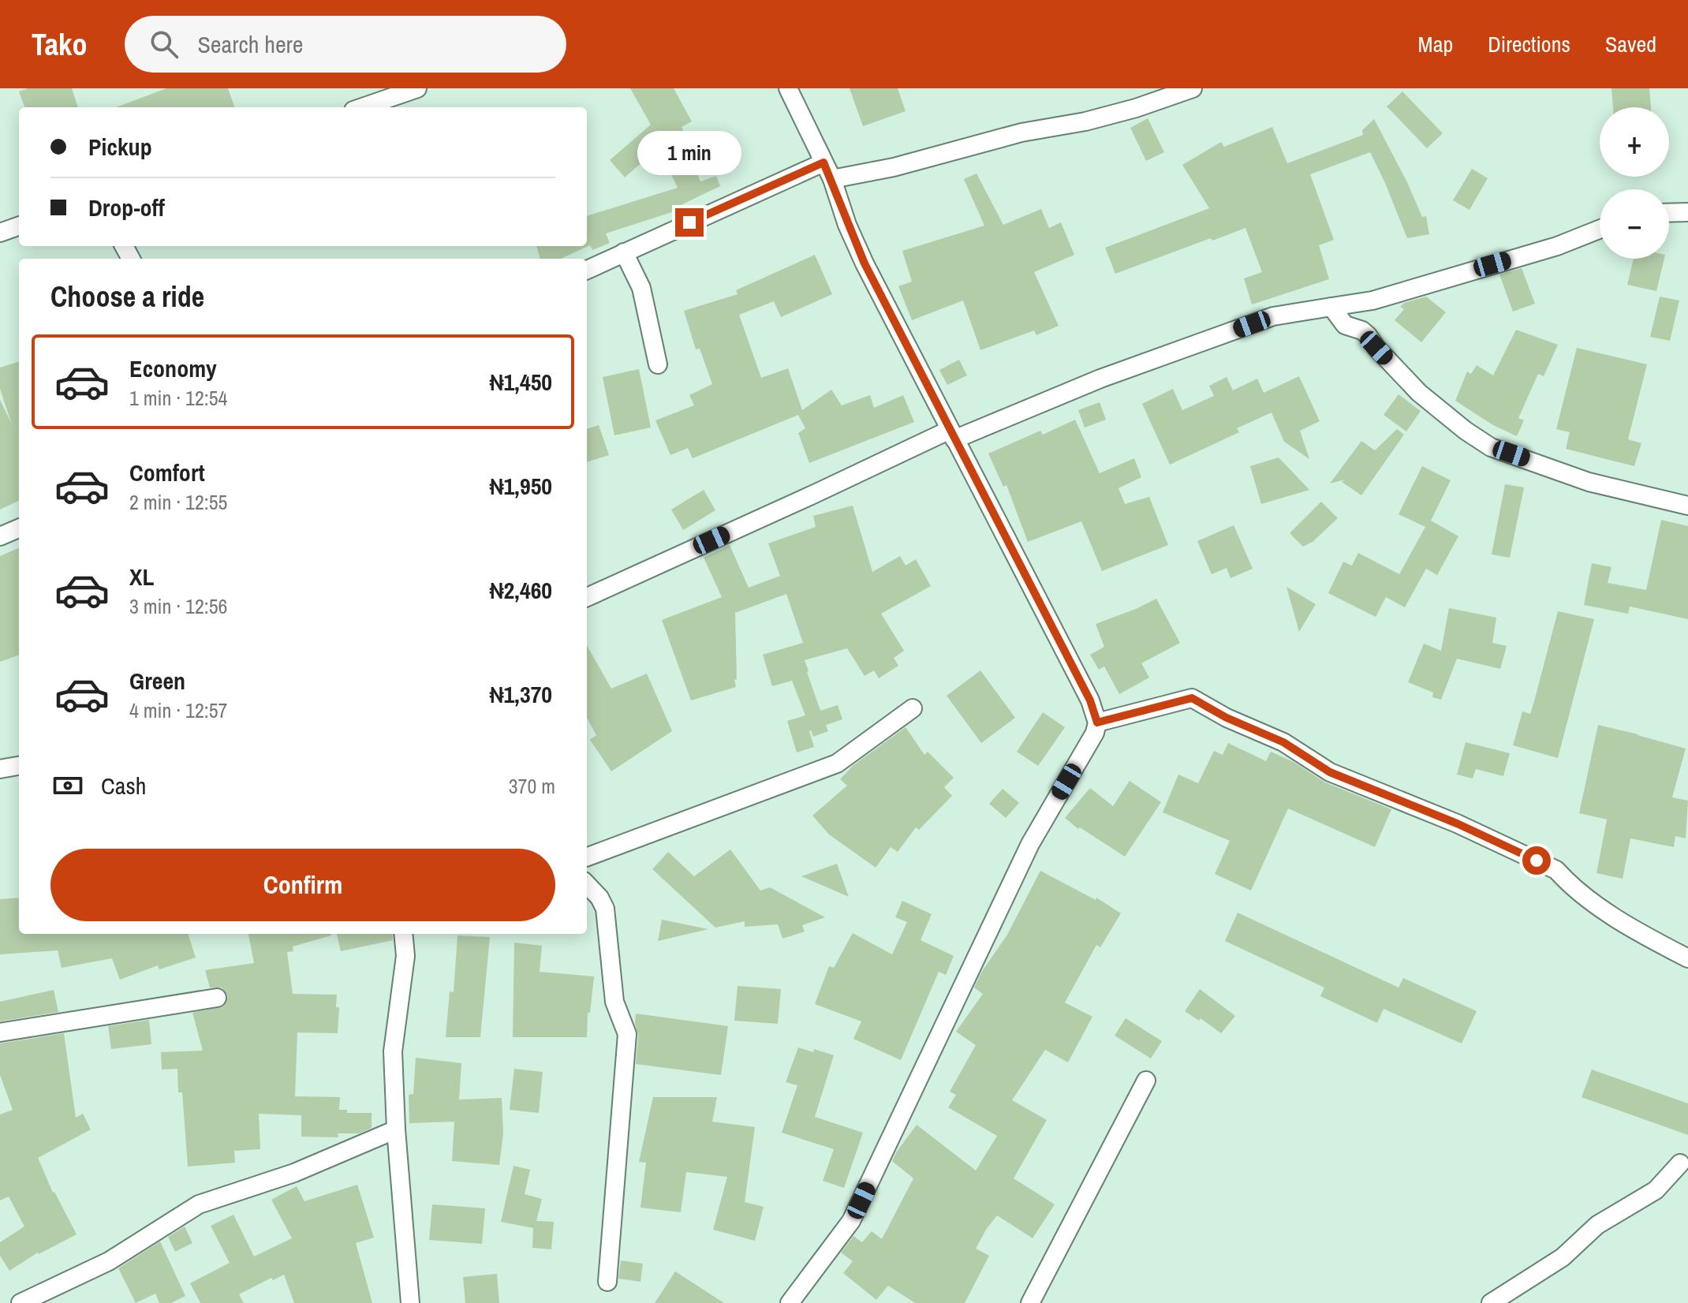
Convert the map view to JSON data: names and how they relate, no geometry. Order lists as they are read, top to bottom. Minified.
{"page":{"header":"Tako","search":"Search here","nav":["Map","Directions","Saved"],"map_buttons":["+","−"],"banner":["Pickup","Drop-off"],"bubble":"1 min","heading":"Choose a ride","list":[{"name":"Economy","note":"1 min · 12:54","value":"₦1,450"},{"name":"Comfort","note":"2 min · 12:55","value":"₦1,950"},{"name":"XL","note":"3 min · 12:56","value":"₦2,460"},{"name":"Green","note":"4 min · 12:57","value":"₦1,370"}],"pay":["Cash","370 m"],"buttons":"Confirm"}}
